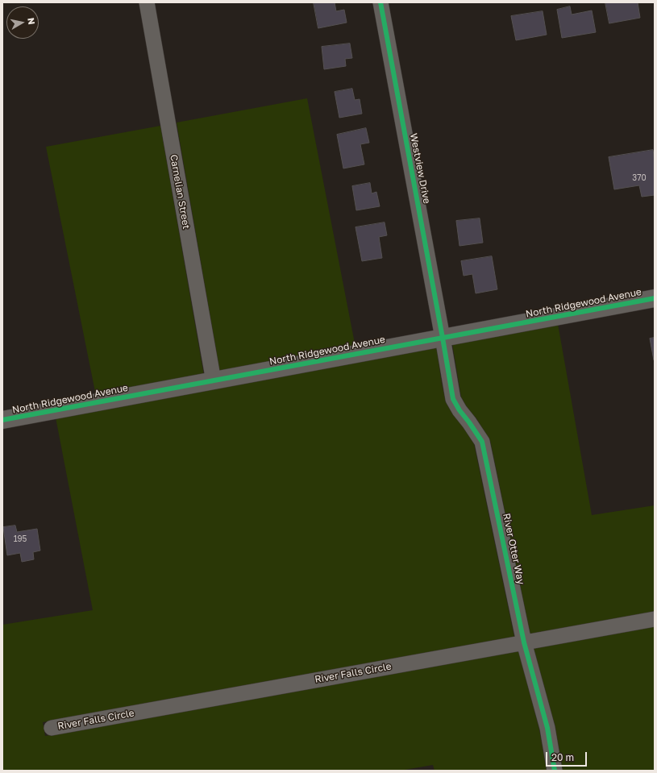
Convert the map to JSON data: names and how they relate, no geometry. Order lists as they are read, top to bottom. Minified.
{"streets":{"street":["Westview Drive","Carnelian Street","North Ridgewood Avenue","River Otter Way","River Falls Circle"]},"crossings":[["Westview Drive","North Ridgewood Avenue"],["Westview Drive","River Otter Way"],["Carnelian Street","North Ridgewood Avenue"],["North Ridgewood Avenue","River Otter Way"],["River Otter Way","River Falls Circle"]],"house_numbers":["370","195"],"scale_bar":"20 m","north":"right"}
